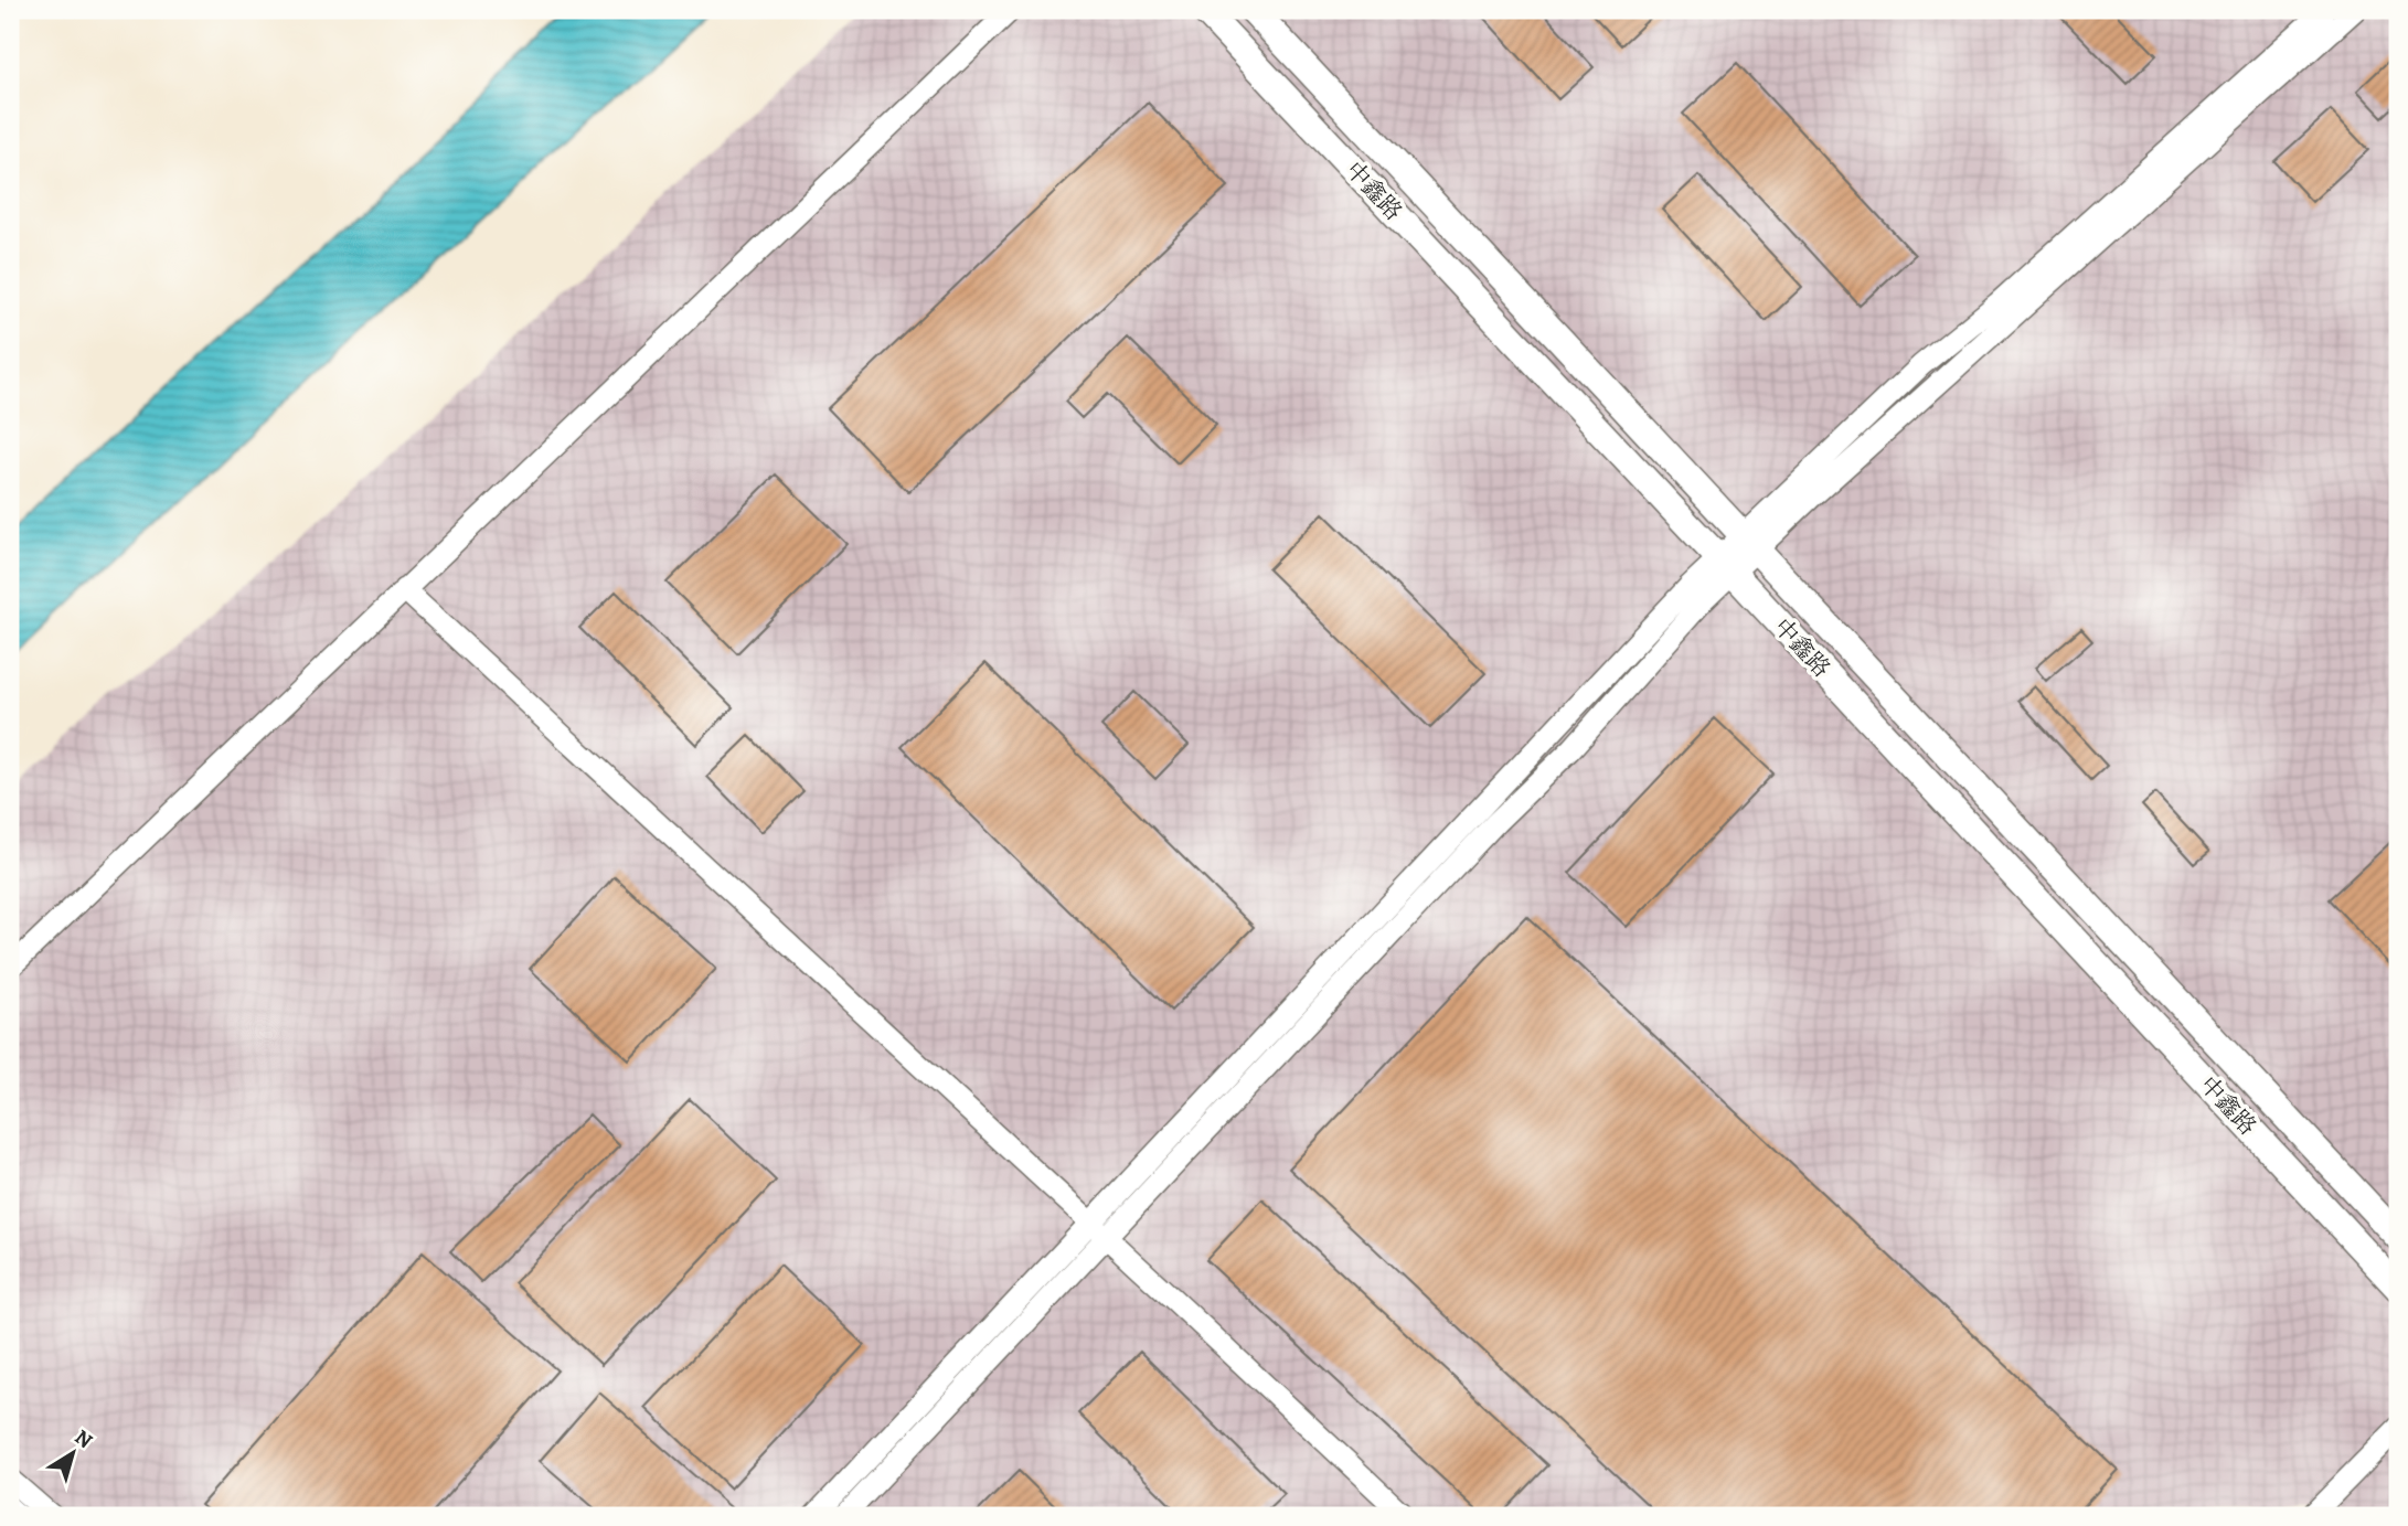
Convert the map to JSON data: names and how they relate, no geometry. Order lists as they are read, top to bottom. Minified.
{"streets":{"main road":["中鑫路"]},"north":"top right"}
